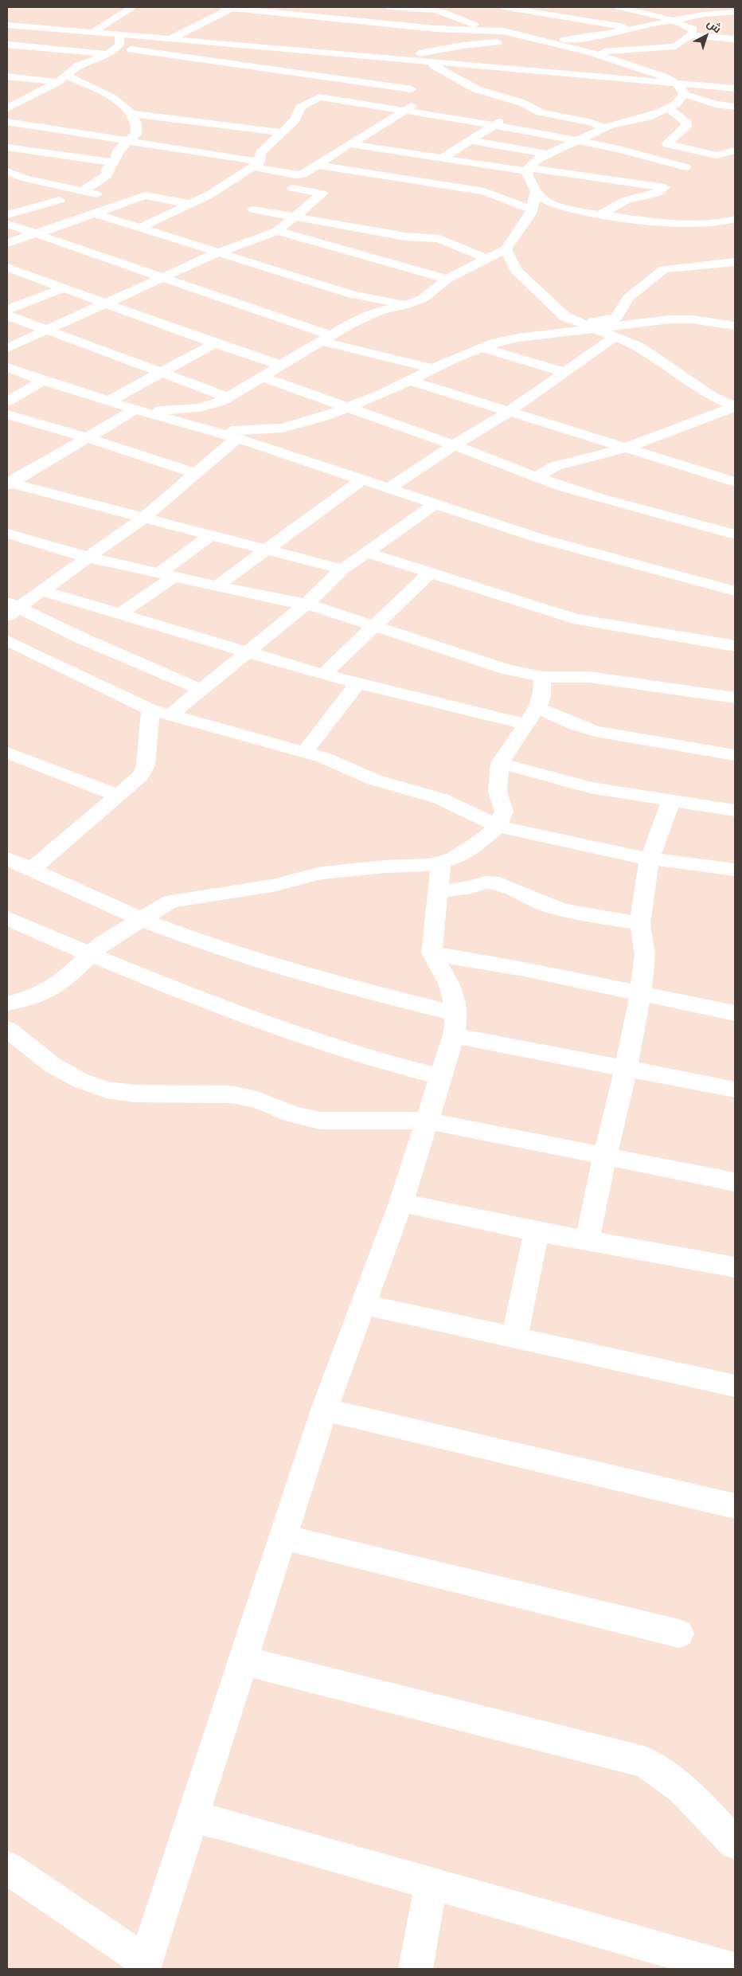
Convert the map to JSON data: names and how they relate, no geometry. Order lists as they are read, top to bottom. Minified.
{"north":"top right"}
